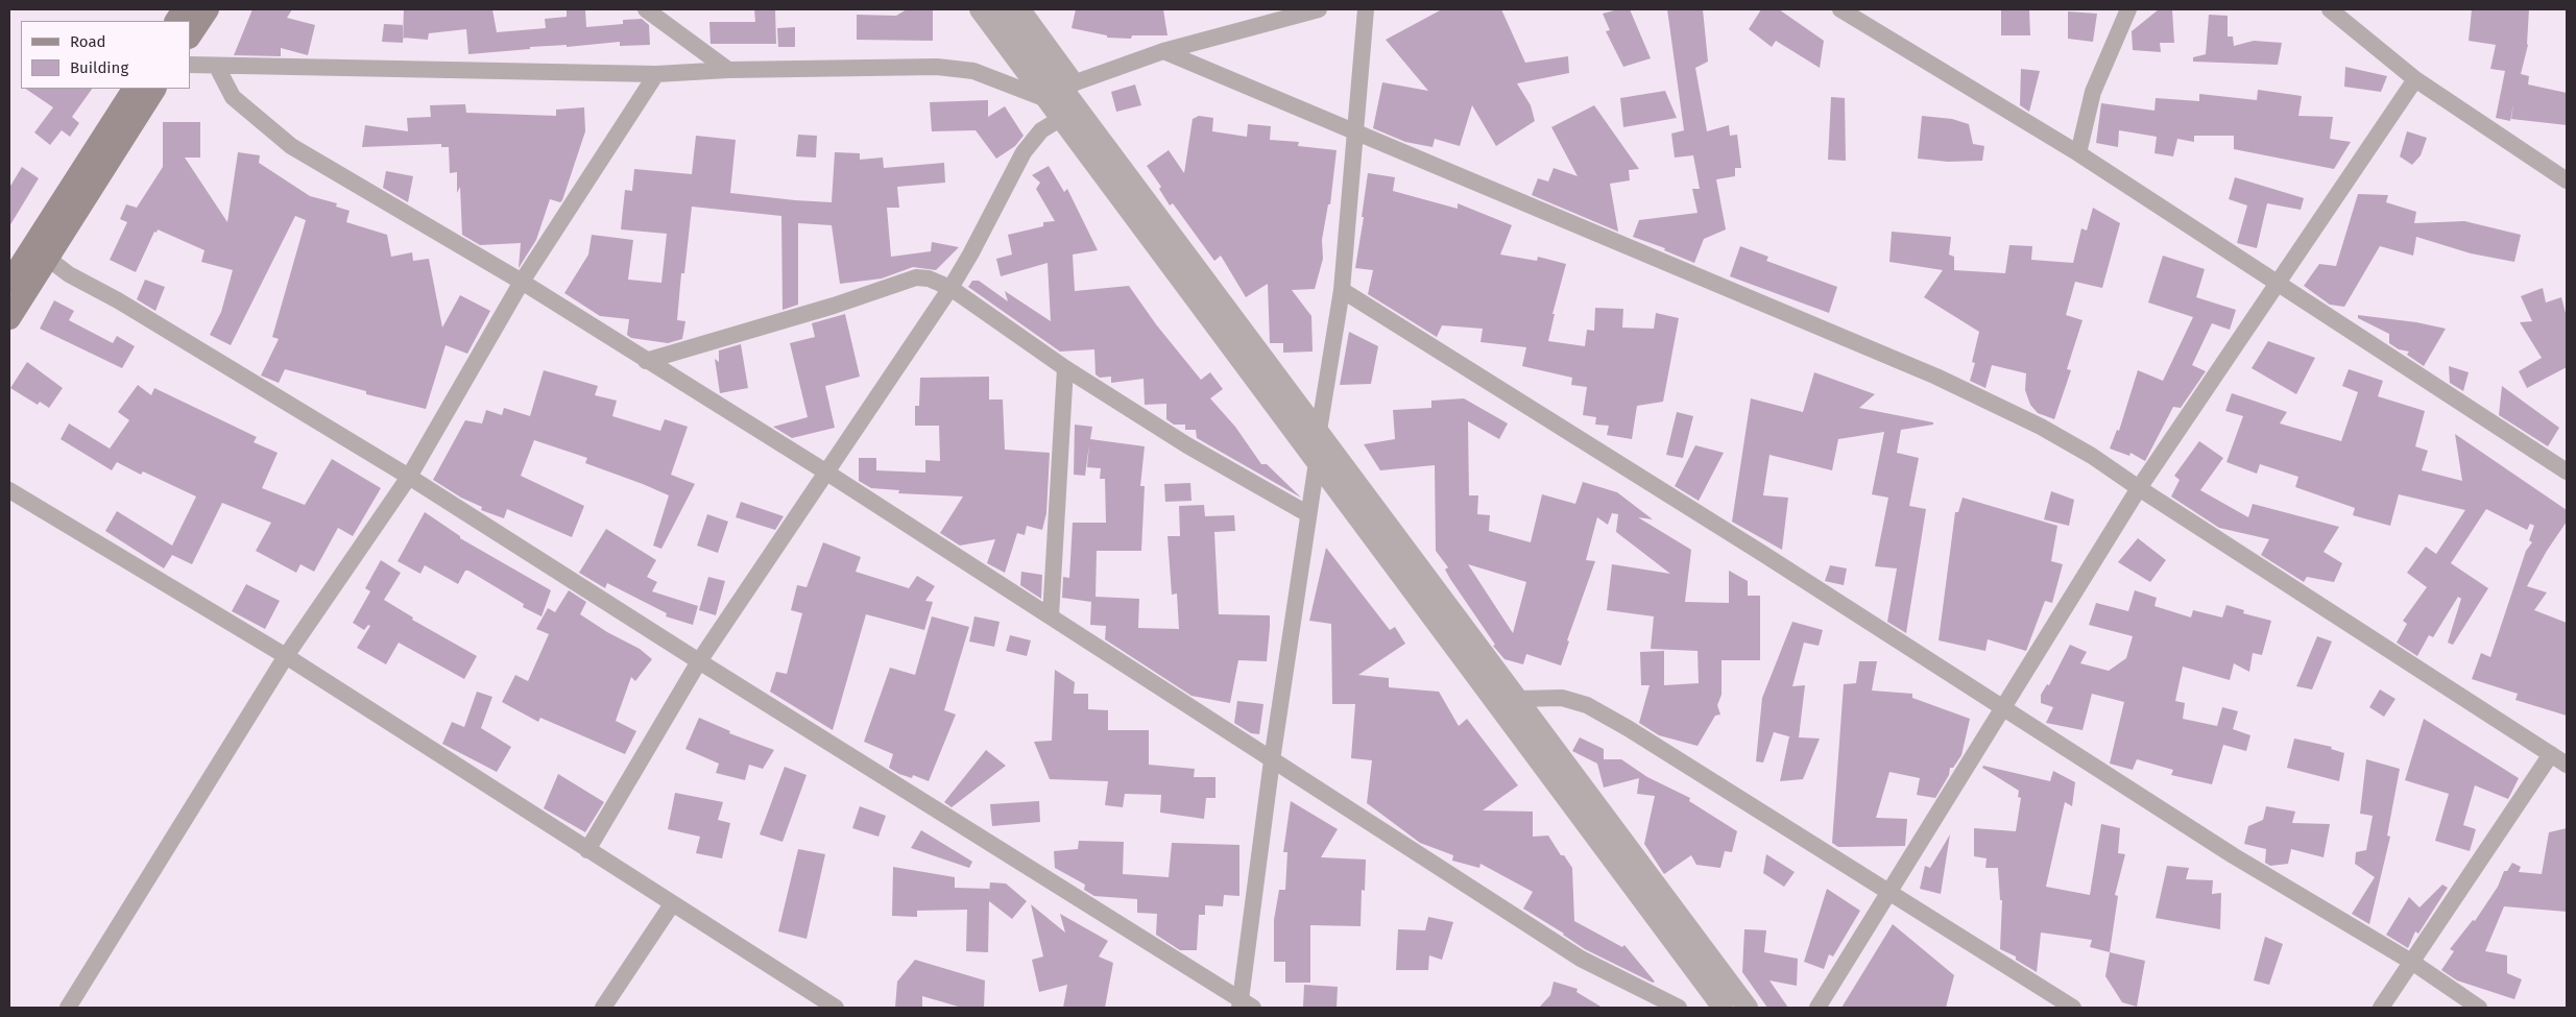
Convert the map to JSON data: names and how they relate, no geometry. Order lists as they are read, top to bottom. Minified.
{"legend":["Road","Building"]}
